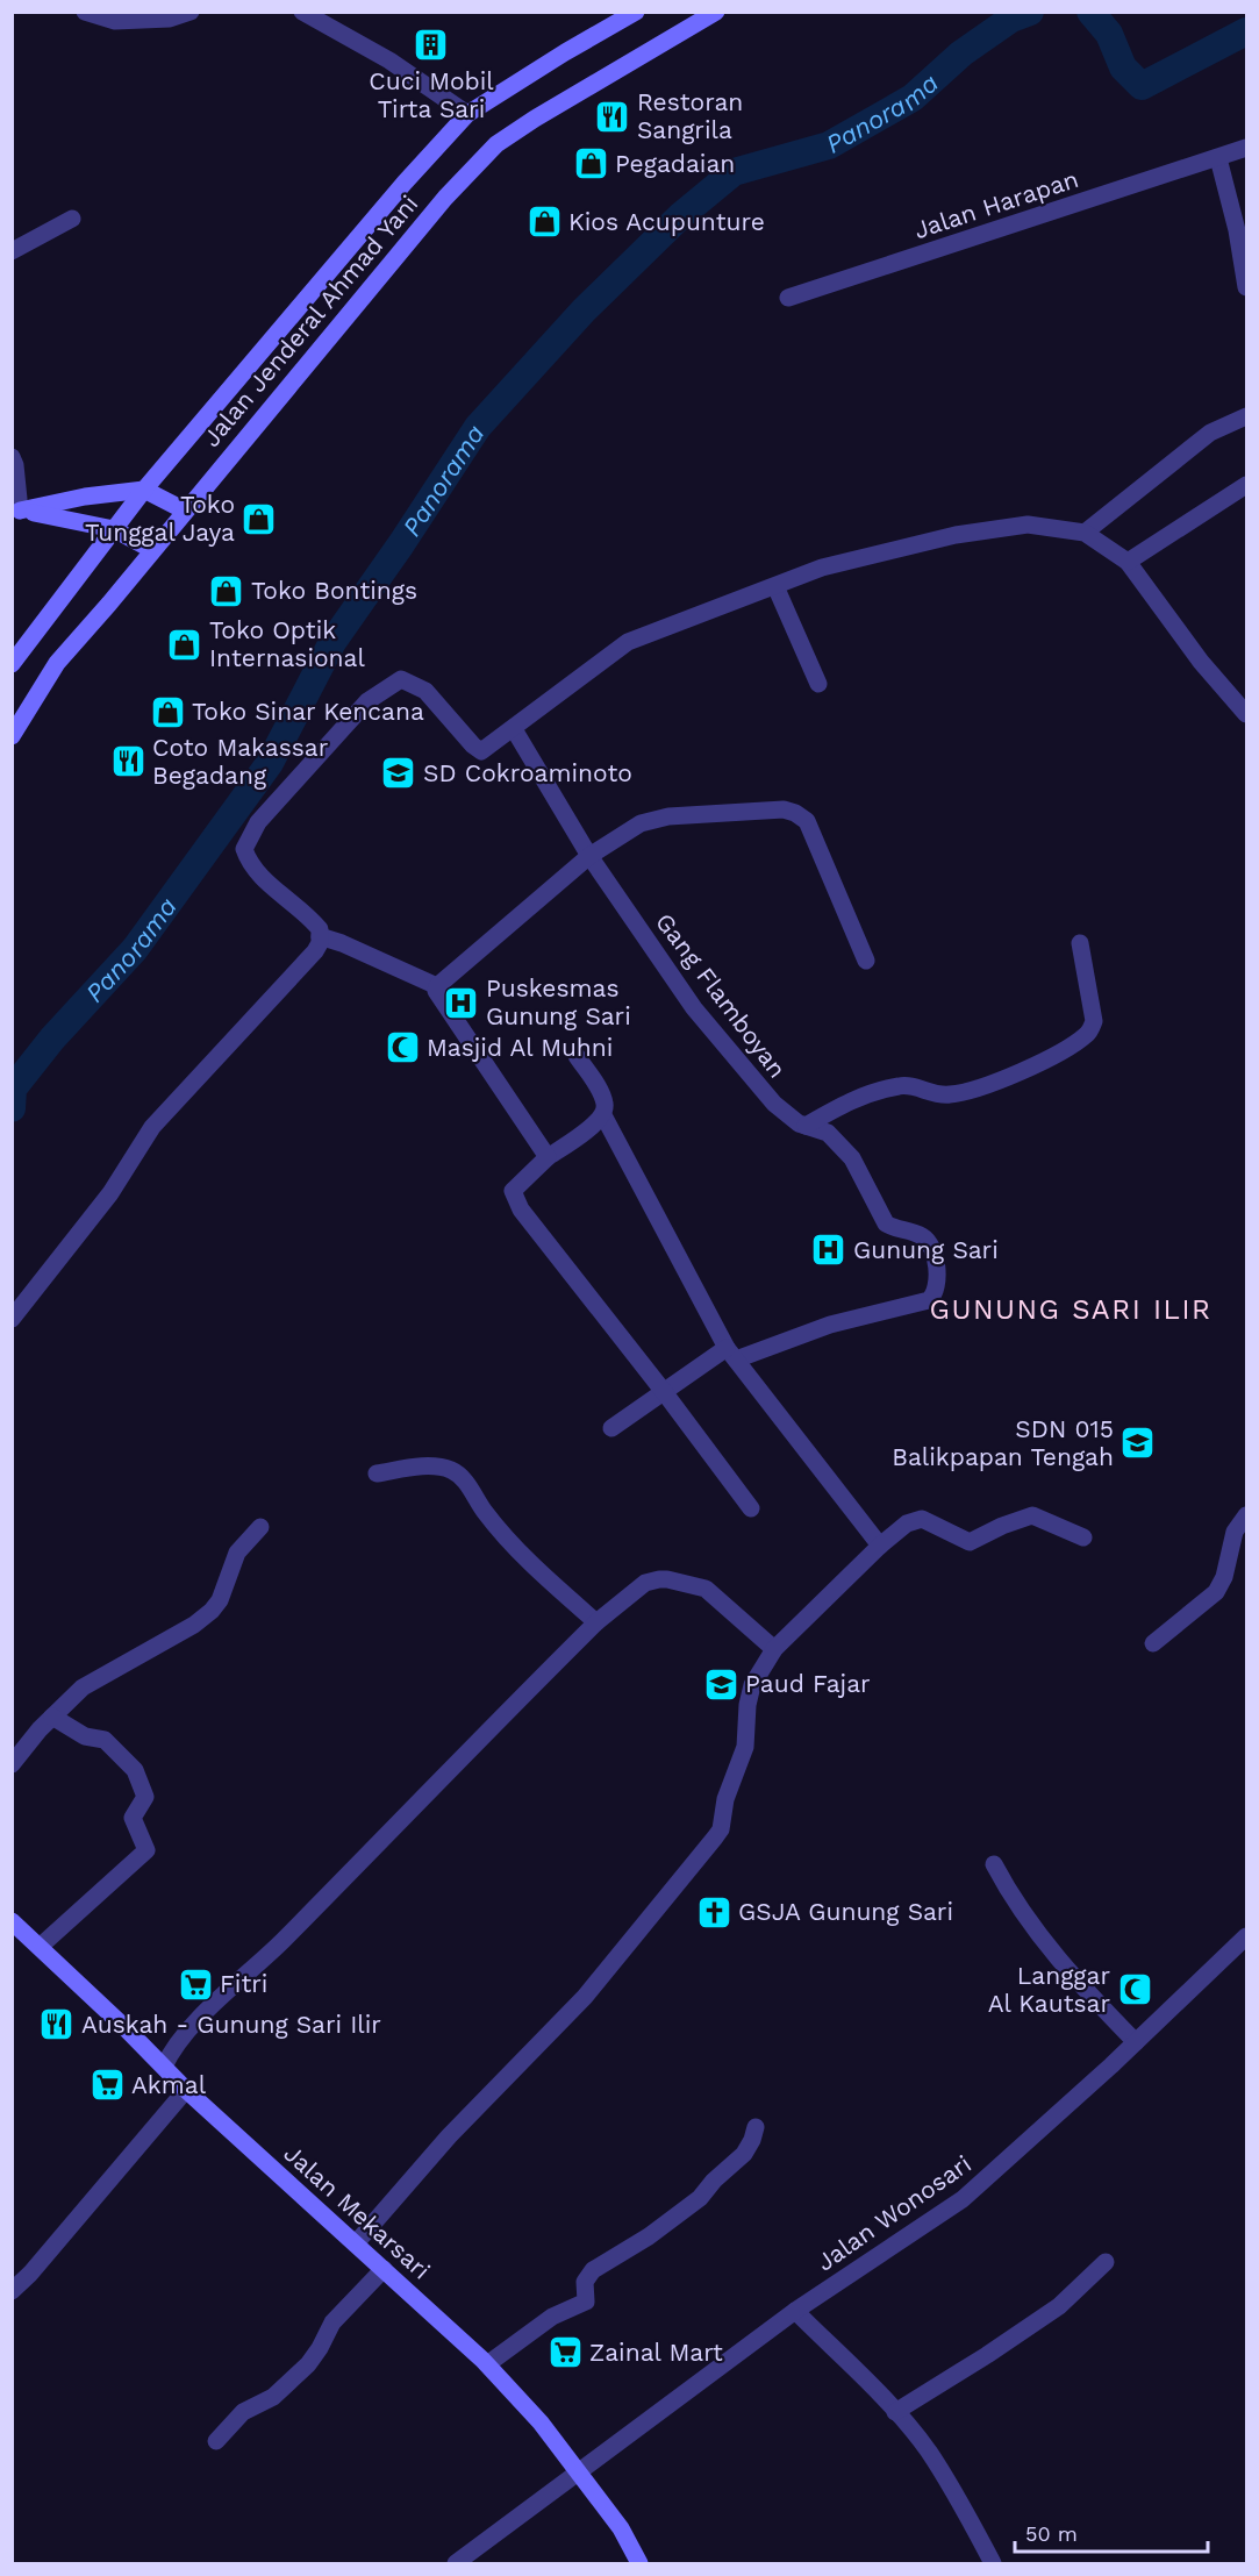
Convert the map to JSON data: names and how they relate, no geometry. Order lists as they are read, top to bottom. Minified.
{"streets":{"main road":["Jalan Jenderal Ahmad Yani","Jalan Mekarsari"],"street":["Jalan Harapan","Gang Flamboyan","Jalan Wonosari"]},"crossings":[["Jalan Mekarsari","Jalan Wonosari"]],"districts":["GUNUNG SARI ILIR"],"water":["Panorama"],"places":{"building":["Cuci Mobil Tirta Sari"],"restaurant":["Restoran Sangrila","Coto Makassar Begadang","Auskah - Gunung Sari Ilir"],"shop":["Pegadaian","Kios Acupunture","Toko Tunggal Jaya","Toko Bontings","Toko Optik Internasional","Toko Sinar Kencana"],"school or university":["SD Cokroaminoto","SDN 015 Balikpapan Tengah","Paud Fajar"],"hospital":["Puskesmas Gunung Sari","Gunung Sari"],"mosque":["Masjid Al Muhni","Langgar Al Kautsar"],"church":["GSJA Gunung Sari"],"supermarket":["Fitri","Akmal","Zainal Mart"]},"scale_bar":"50 m"}
